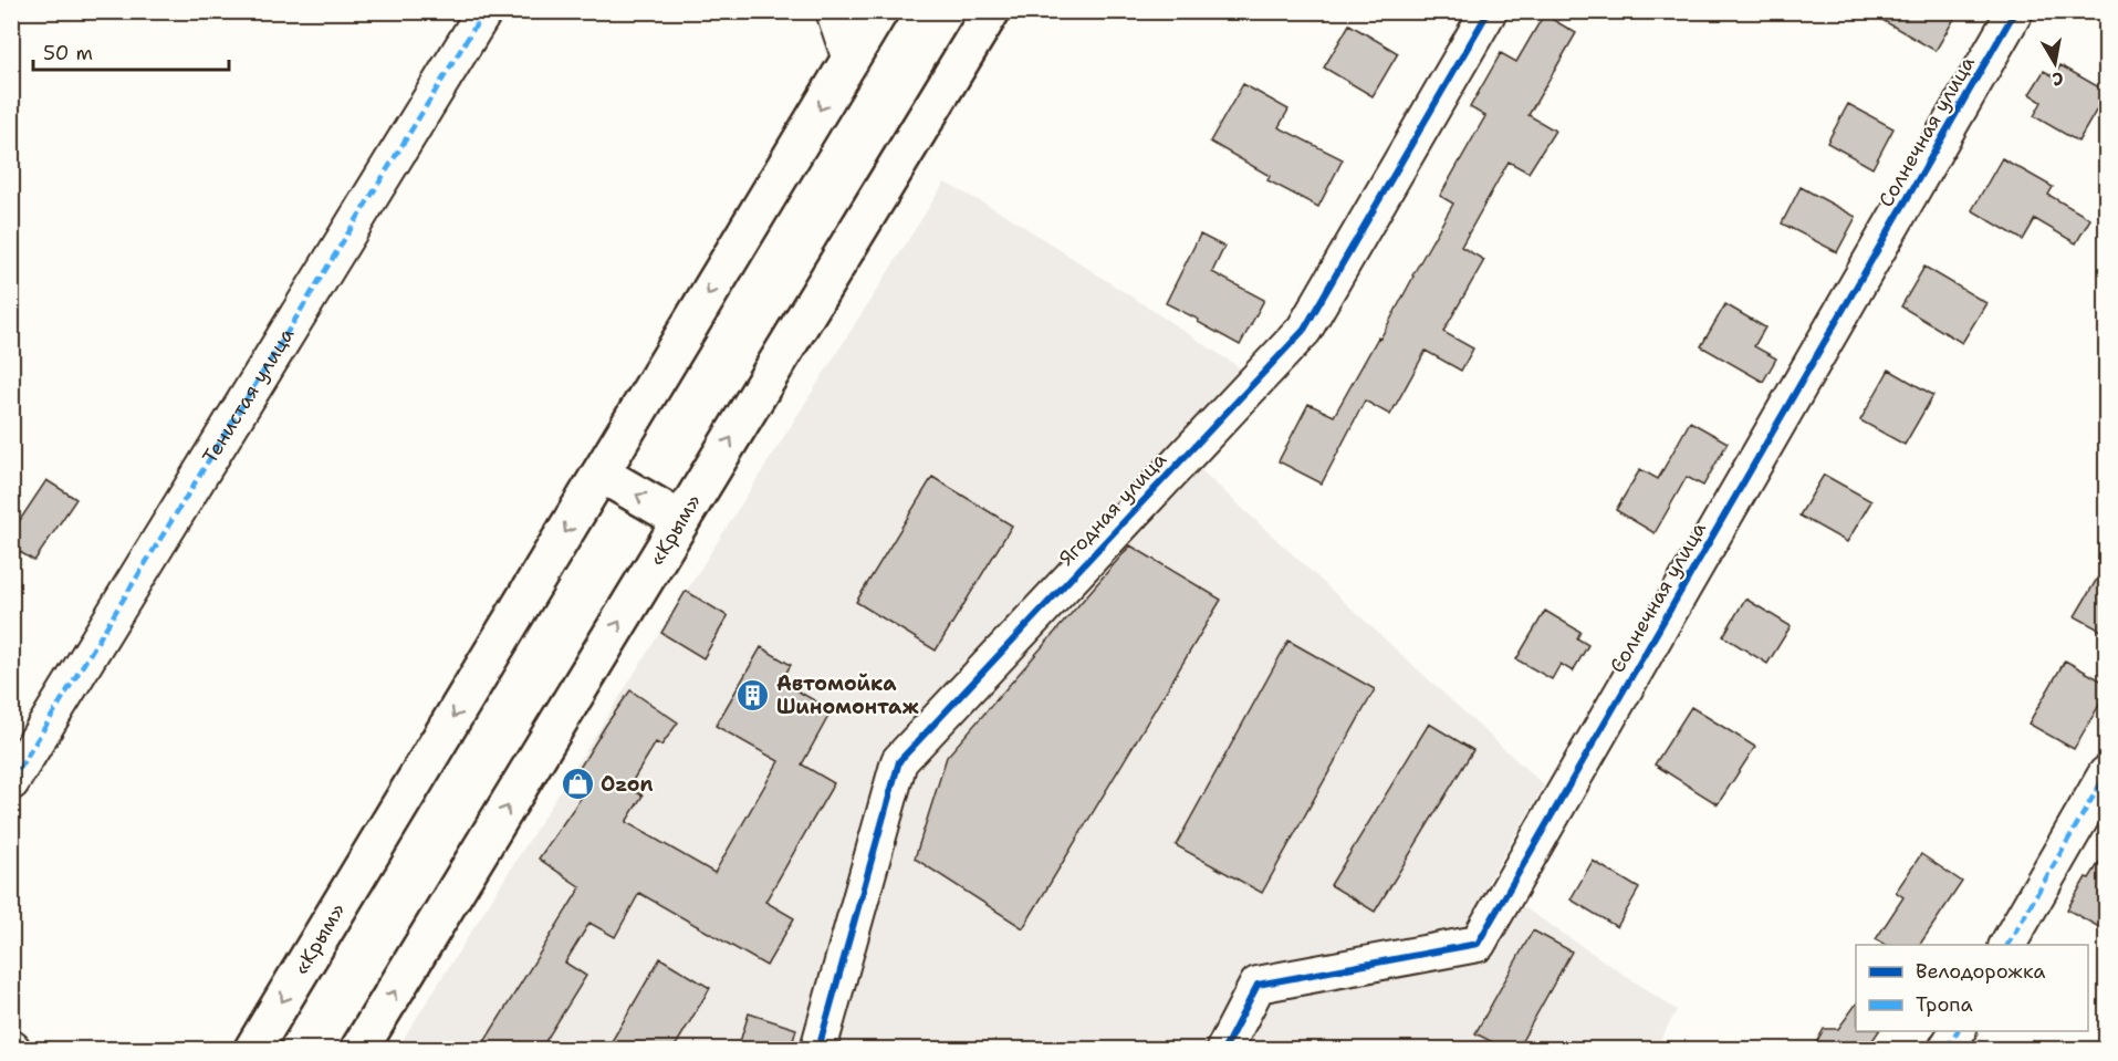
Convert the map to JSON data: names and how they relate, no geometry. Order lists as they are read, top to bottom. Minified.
{"streets":{"main road":["«Крым»"],"street":["Солнечная улица","Тенистая улица","Ягодная улица"]},"places":{"building":["Автомойка Шиномонтаж"],"shop":["Ozon"]},"legend":["Велодорожка","Тропа"],"scale_bar":"50 m","north":"bottom"}
